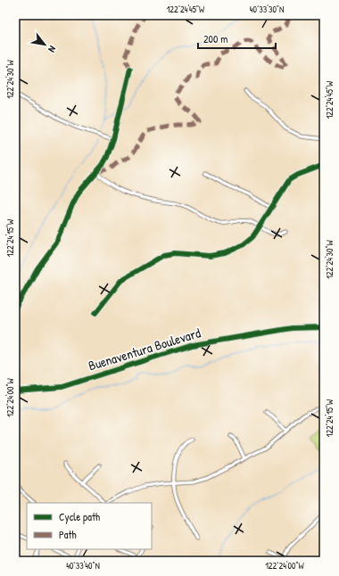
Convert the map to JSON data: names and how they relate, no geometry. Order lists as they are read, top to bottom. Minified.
{"streets":{"main road":["Buenaventura Boulevard"]},"legend":["Cycle path","Path"],"scale_bar":"200 m","north":"bottom right","coordinates":["122°24'45\"W","40°33'30\"N","122°24'30\"W","122°24'15\"W","122°24'00\"W","40°33'40\"N"]}
